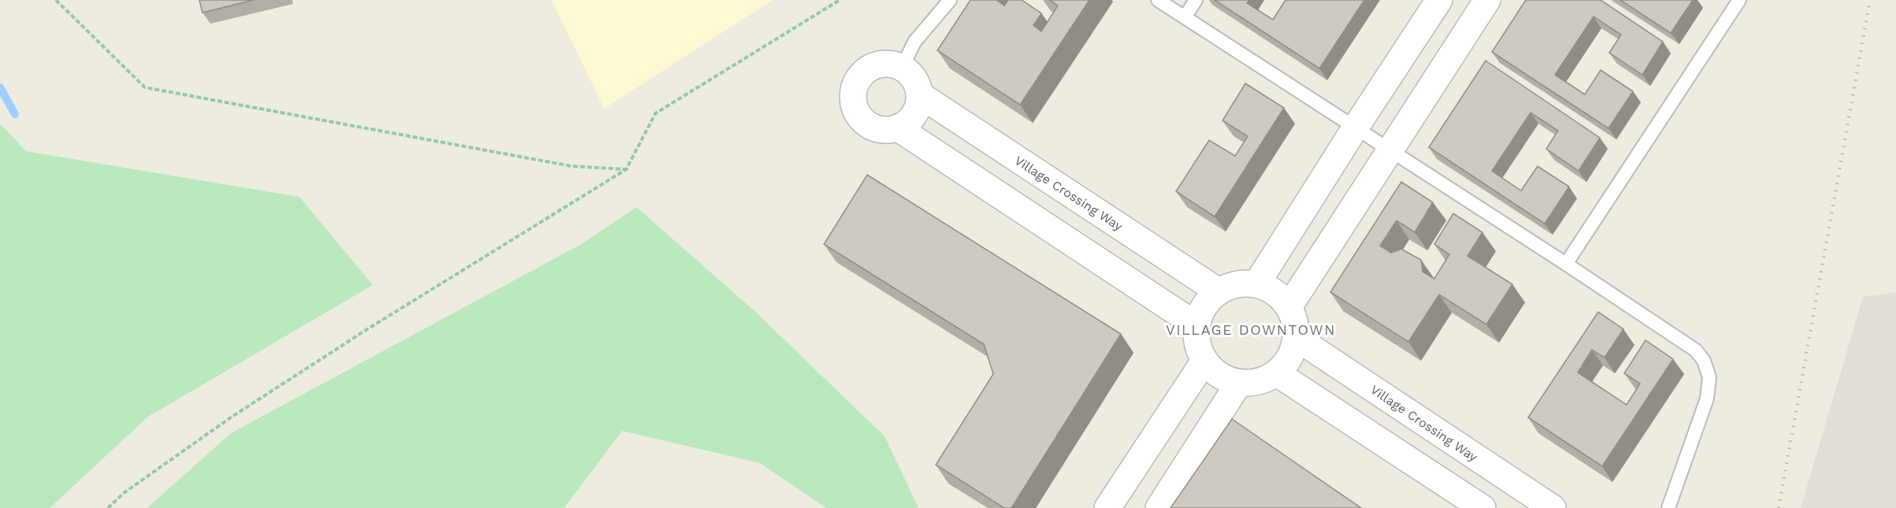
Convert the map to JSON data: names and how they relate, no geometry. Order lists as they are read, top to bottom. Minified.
{"streets":{"street":["Village Crossing Way"]},"districts":["VILLAGE DOWNTOWN"]}
